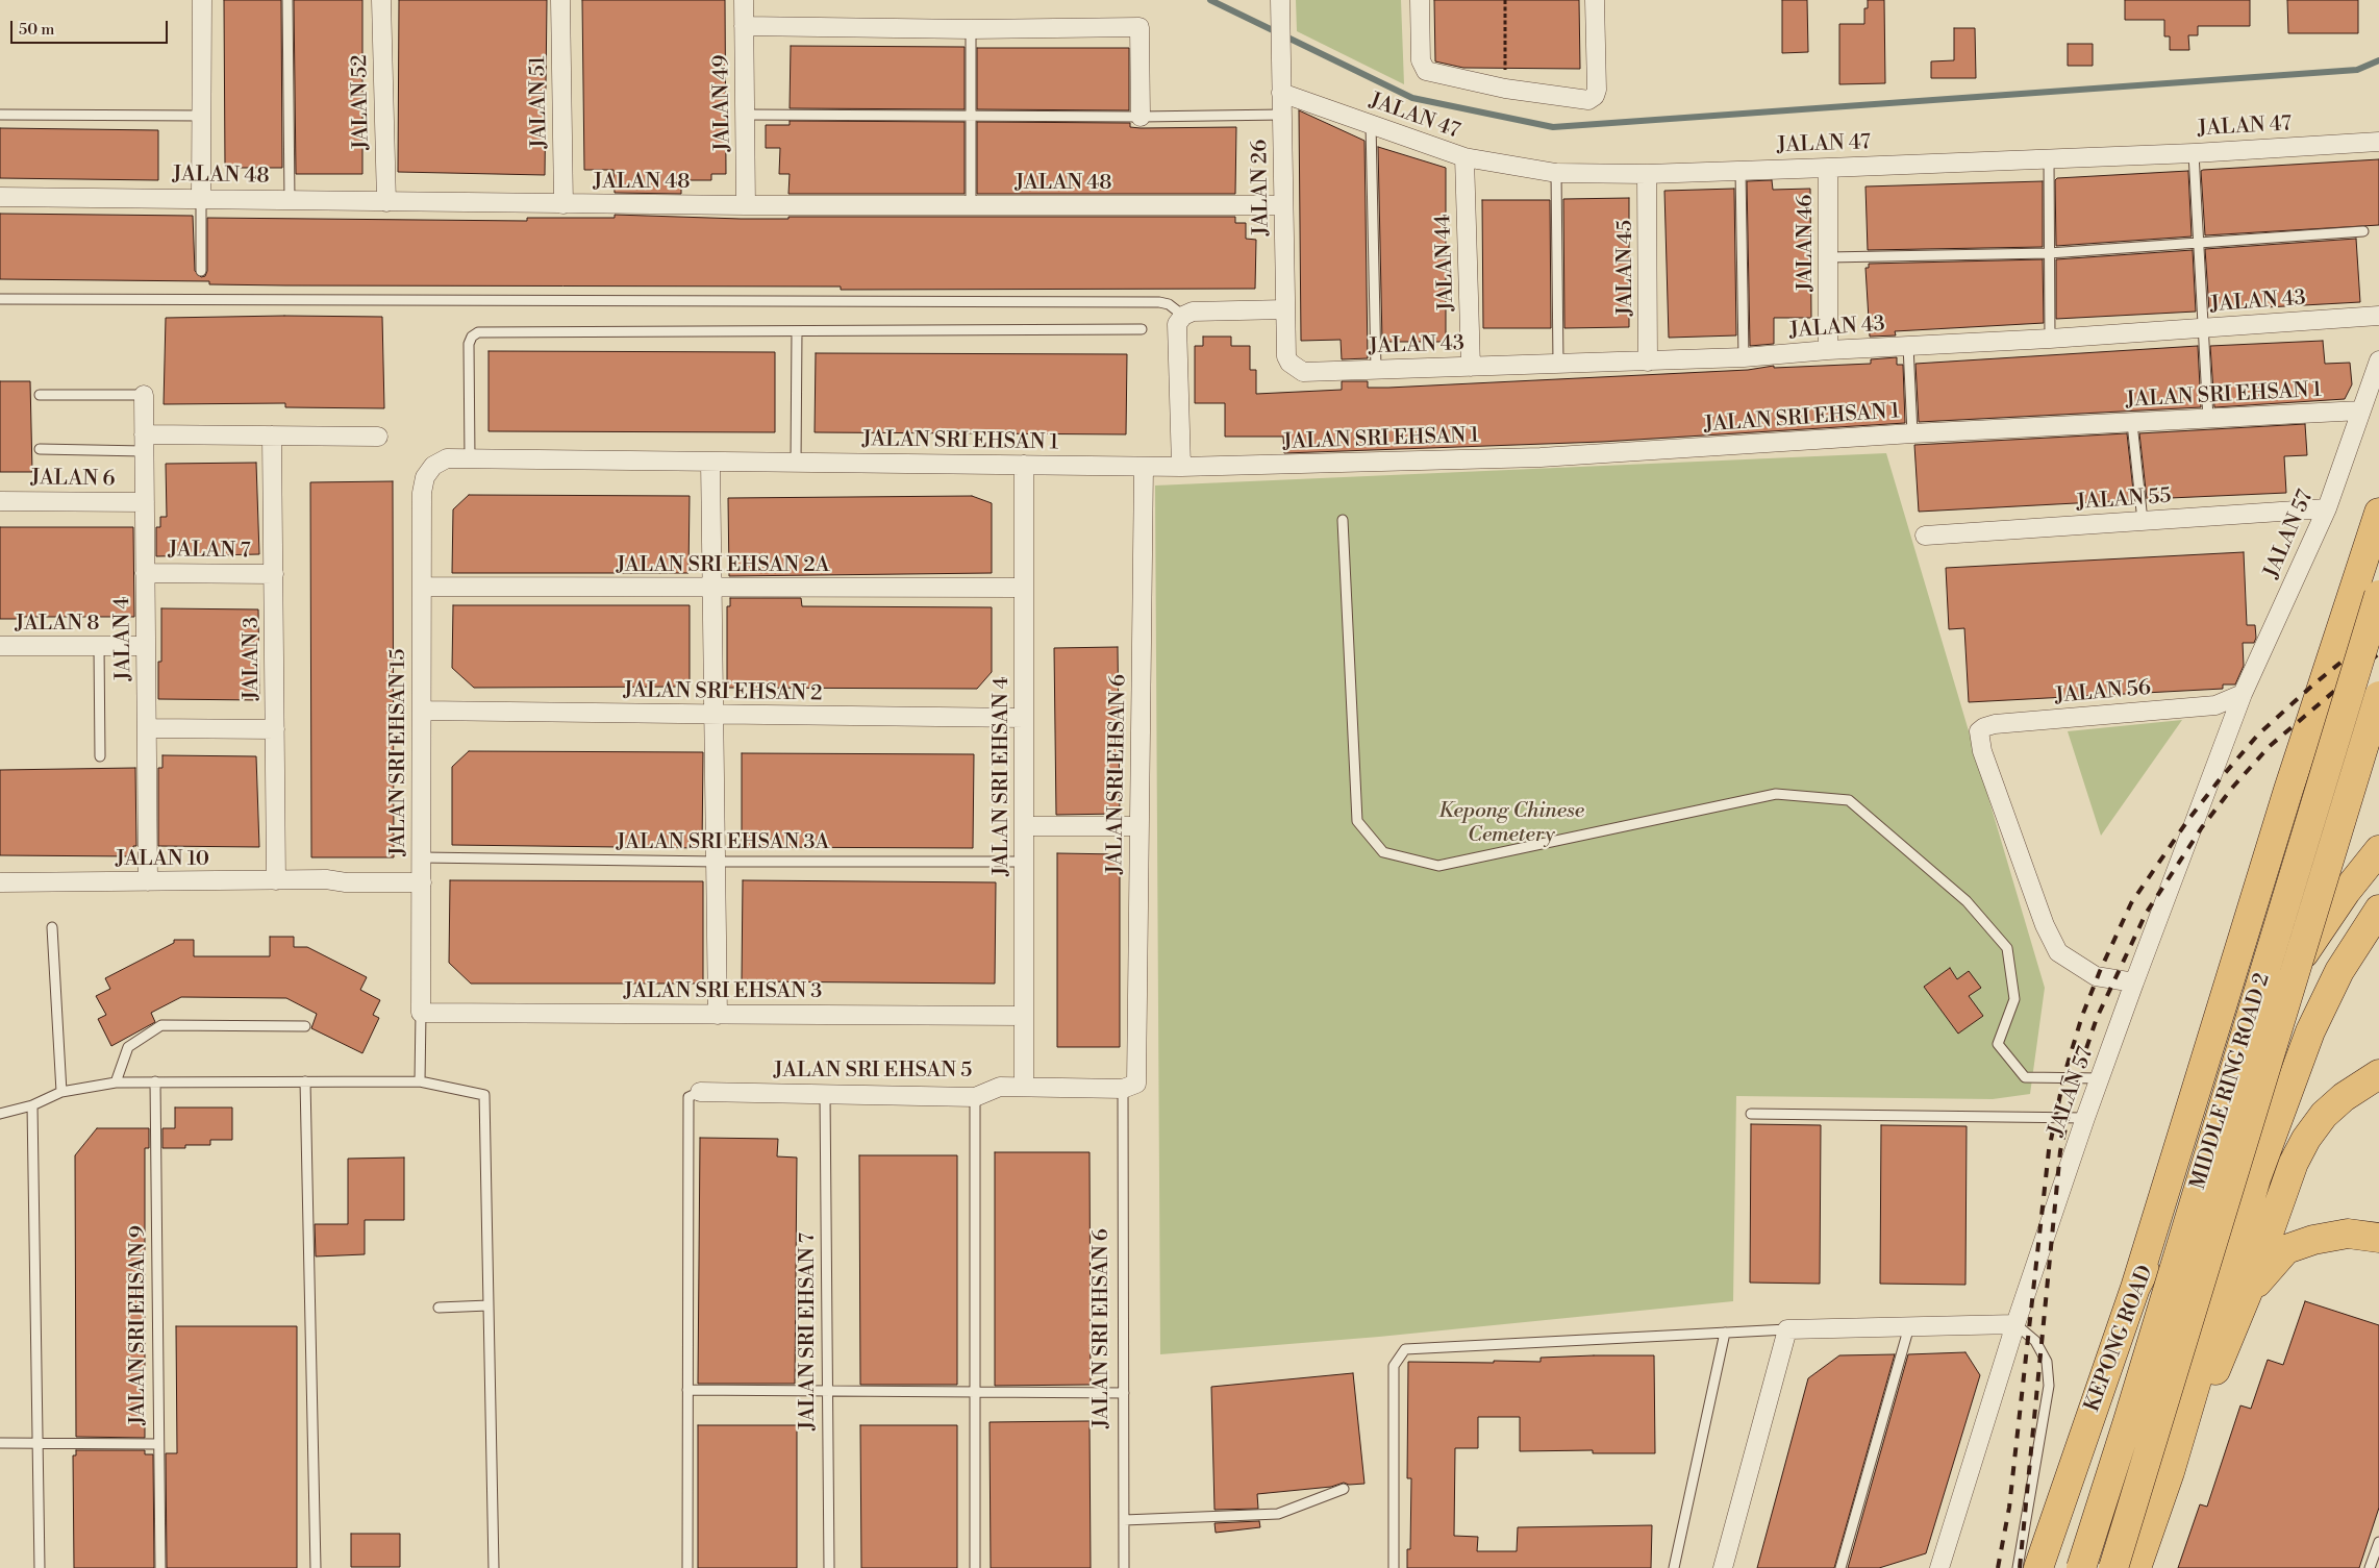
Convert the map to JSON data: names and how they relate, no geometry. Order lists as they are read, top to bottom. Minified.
{"streets":{"main road":["MIDDLE RING ROAD 2","KEPONG ROAD"],"street":["JALAN 52","JALAN 51","JALAN 49","JALAN 47","JALAN 48","JALAN 26","JALAN 46","JALAN 44","JALAN 45","JALAN 43","JALAN SRI EHSAN 1","JALAN 6","JALAN 55","JALAN 57","JALAN 7","JALAN SRI EHSAN 2A","JALAN 8","JALAN 4","JALAN 3","JALAN SRI EHSAN 2","JALAN 56","JALAN SRI EHSAN 15","JALAN SRI EHSAN 6","JALAN SRI EHSAN 4","JALAN 10","JALAN SRI EHSAN 3","JALAN SRI EHSAN 5"],"lane":["JALAN SRI EHSAN 3A","JALAN SRI EHSAN 9","JALAN SRI EHSAN 7"]},"crossings":[["JALAN 52","JALAN 48"],["JALAN 51","JALAN 48"],["JALAN 49","JALAN 48"],["JALAN 47","JALAN 26"],["JALAN 47","JALAN 46"],["JALAN 47","JALAN 44"],["JALAN 47","JALAN 45"],["JALAN 48","JALAN 26"],["JALAN 26","JALAN 43"],["JALAN 46","JALAN 43"],["JALAN 44","JALAN 43"],["JALAN 45","JALAN 43"],["JALAN SRI EHSAN 1","JALAN 57"],["JALAN SRI EHSAN 1","JALAN SRI EHSAN 15"],["JALAN SRI EHSAN 1","JALAN SRI EHSAN 6"],["JALAN SRI EHSAN 1","JALAN SRI EHSAN 4"],["JALAN 6","JALAN 4"],["JALAN 55","JALAN 57"],["JALAN 57","JALAN 56"],["JALAN 7","JALAN 4"],["JALAN 7","JALAN 3"],["JALAN SRI EHSAN 2A","JALAN SRI EHSAN 15"],["JALAN SRI EHSAN 2A","JALAN SRI EHSAN 4"],["JALAN 8","JALAN 4"],["JALAN 4","JALAN 10"],["JALAN 3","JALAN 10"],["JALAN SRI EHSAN 2","JALAN SRI EHSAN 15"],["JALAN SRI EHSAN 2","JALAN SRI EHSAN 4"],["JALAN SRI EHSAN 15","JALAN SRI EHSAN 3A"],["JALAN SRI EHSAN 15","JALAN 10"],["JALAN SRI EHSAN 15","JALAN SRI EHSAN 3"],["JALAN SRI EHSAN 6","JALAN SRI EHSAN 5"],["JALAN SRI EHSAN 4","JALAN SRI EHSAN 3A"],["JALAN SRI EHSAN 4","JALAN SRI EHSAN 3"],["JALAN SRI EHSAN 4","JALAN SRI EHSAN 5"],["JALAN SRI EHSAN 3A","JALAN 10"],["JALAN SRI EHSAN 5","JALAN SRI EHSAN 7"]],"parks":["Kepong Chinese Cemetery"],"scale_bar":"50 m"}
